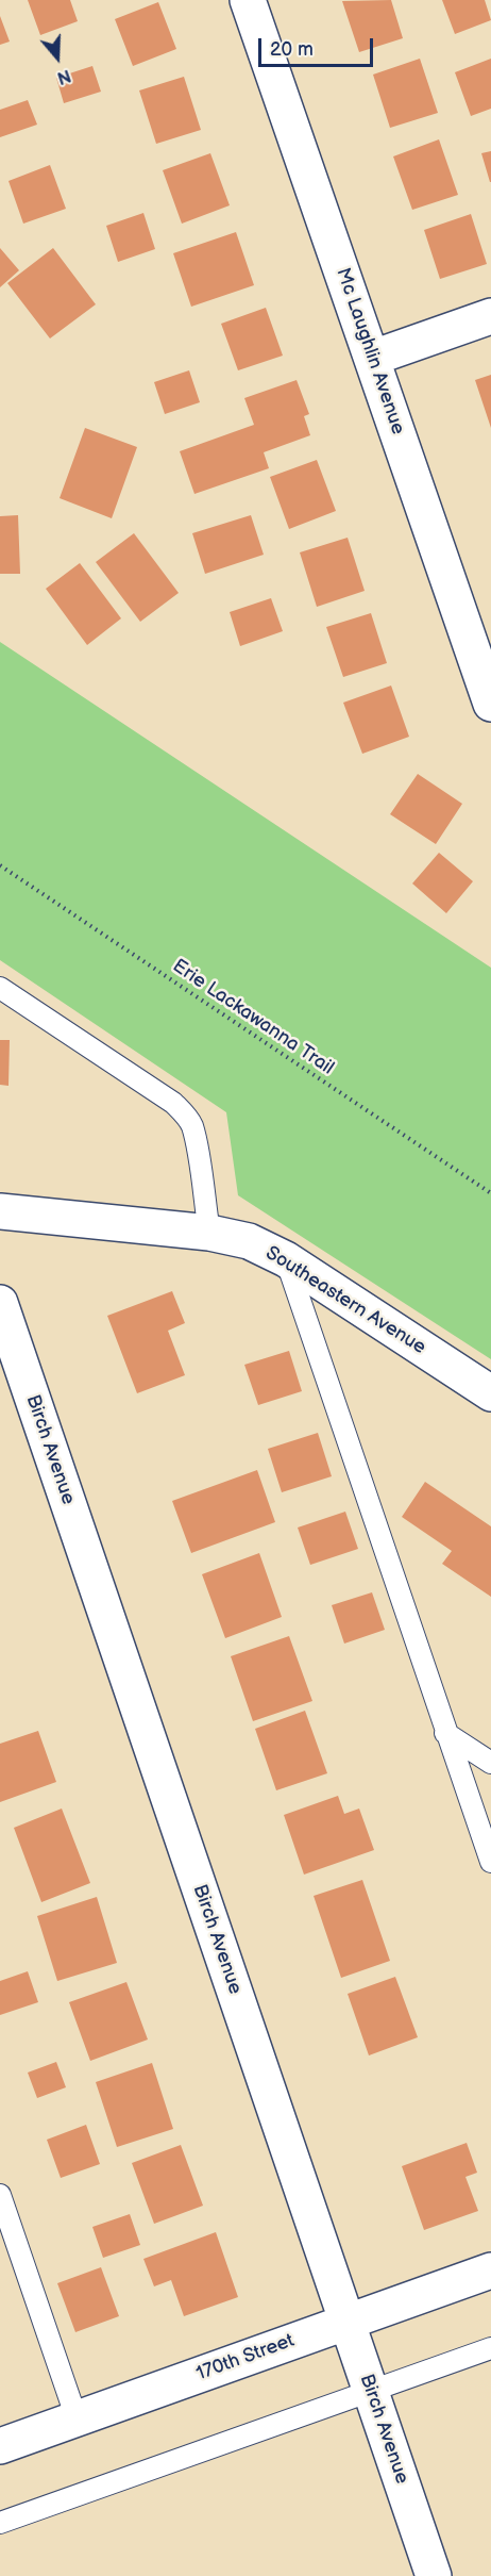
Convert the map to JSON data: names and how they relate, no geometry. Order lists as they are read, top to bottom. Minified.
{"streets":{"street":["Mc Laughlin Avenue","Southeastern Avenue","Birch Avenue","170th Street"],"path":["Erie Lackawanna Trail"]},"crossings":[["Birch Avenue","170th Street"]],"scale_bar":"20 m","north":"bottom"}
